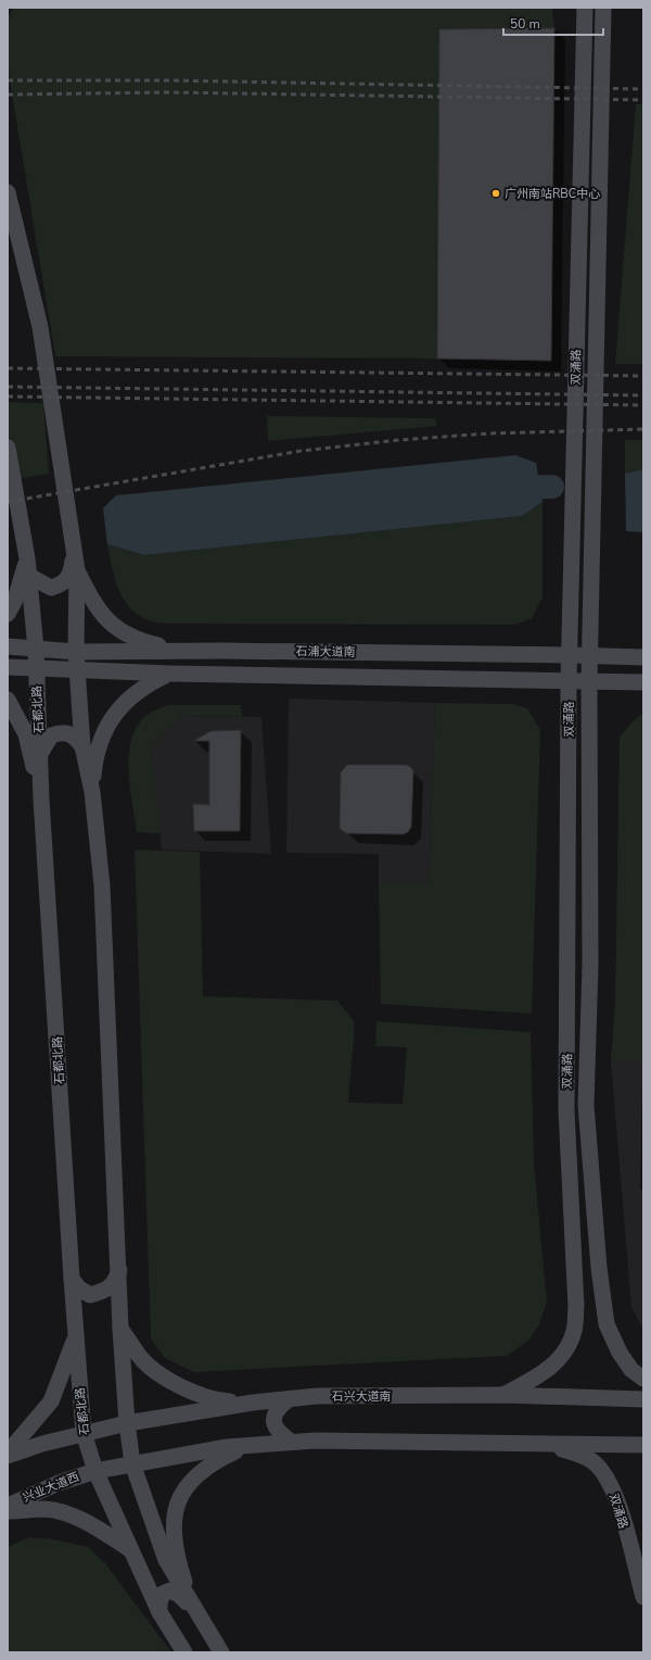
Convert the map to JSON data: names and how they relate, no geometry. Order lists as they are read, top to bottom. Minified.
{"streets":{"main road":["双涌路","石浦大道南","石都北路","石兴大道南","兴业大道西"]},"crossings":[["双涌路","石浦大道南"],["双涌路","石兴大道南"],["石浦大道南","石都北路"],["石都北路","石兴大道南"],["石都北路","兴业大道西"]],"places":["广州南站RBC中心"],"scale_bar":"50 m"}
